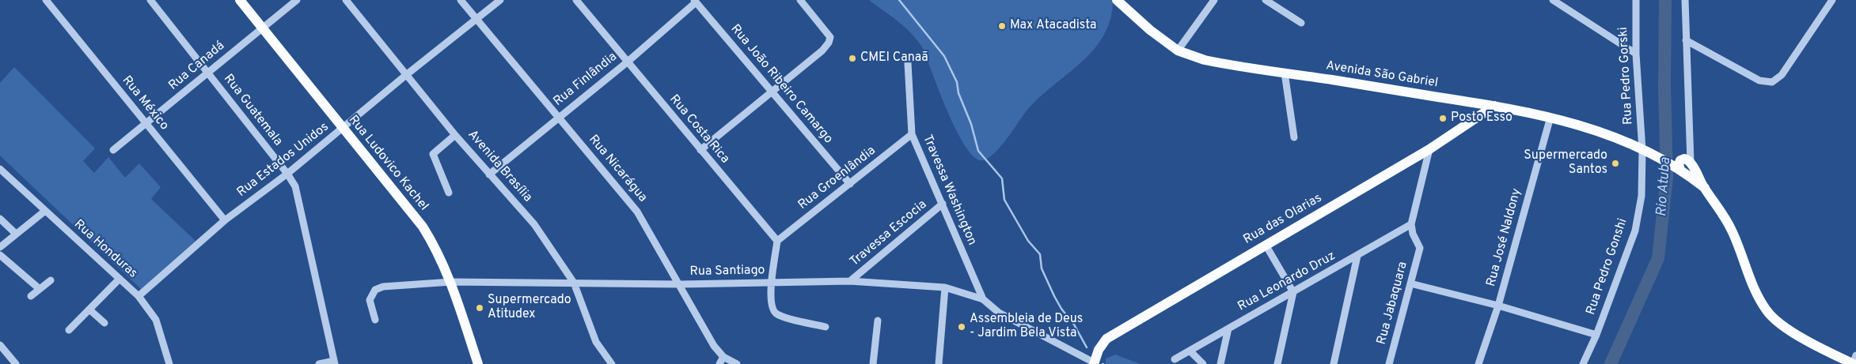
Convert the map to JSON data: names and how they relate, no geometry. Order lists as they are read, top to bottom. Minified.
{"streets":{"main road":["Avenida São Gabriel","Rua Ludovico Kachel","Rua das Olarias"],"street":["Rua Canadá","Rua Pedro Gorski","Rua Finlândia","Rua João Ribeiro Camargo","Rua México","Rua Guatemala","Rua Costa Rica","Rua Estados Unidos","Avenida Brasília","Rua Nicarágua","Rua Groenlândia","Travessa Washington","Travessa Escocia","Rua José Naldony","Rua Honduras","Rua Pedro Gonshi","Rua Santiago","Rua Leonardo Druz","Rua Jabaquara"]},"crossings":[["Rua Canadá","Rua México"],["Rua Canadá","Rua Guatemala"],["Rua Canadá","Rua Ludovico Kachel"],["Avenida São Gabriel","Rua Pedro Gorski"],["Avenida São Gabriel","Rua das Olarias"],["Avenida São Gabriel","Rua José Naldony"],["Avenida São Gabriel","Rua Pedro Gonshi"],["Rua Pedro Gorski","Rua Pedro Gonshi"],["Rua Finlândia","Rua João Ribeiro Camargo"],["Rua Finlândia","Rua Costa Rica"],["Rua Finlândia","Avenida Brasília"],["Rua Finlândia","Rua Nicarágua"],["Rua João Ribeiro Camargo","Rua Groenlândia"],["Rua México","Rua Estados Unidos"],["Rua Guatemala","Rua Estados Unidos"],["Rua Costa Rica","Rua Groenlândia"],["Rua Estados Unidos","Rua Ludovico Kachel"],["Rua Estados Unidos","Avenida Brasília"],["Rua Estados Unidos","Rua Nicarágua"],["Rua Estados Unidos","Rua Honduras"],["Rua Ludovico Kachel","Rua Santiago"],["Avenida Brasília","Rua Santiago"],["Rua Nicarágua","Rua Santiago"],["Rua Groenlândia","Travessa Washington"],["Travessa Washington","Travessa Escocia"],["Travessa Washington","Rua Santiago"],["Rua das Olarias","Rua Santiago"],["Travessa Escocia","Rua Santiago"],["Rua Leonardo Druz","Rua Jabaquara"]],"water":["Rio Atuba"],"places":["Max Atacadista","CMEI Canaã","Posto Esso","Supermercado Santos","Supermercado Atitudex","Assembleia de Deus - Jardim Bela Vista"]}
